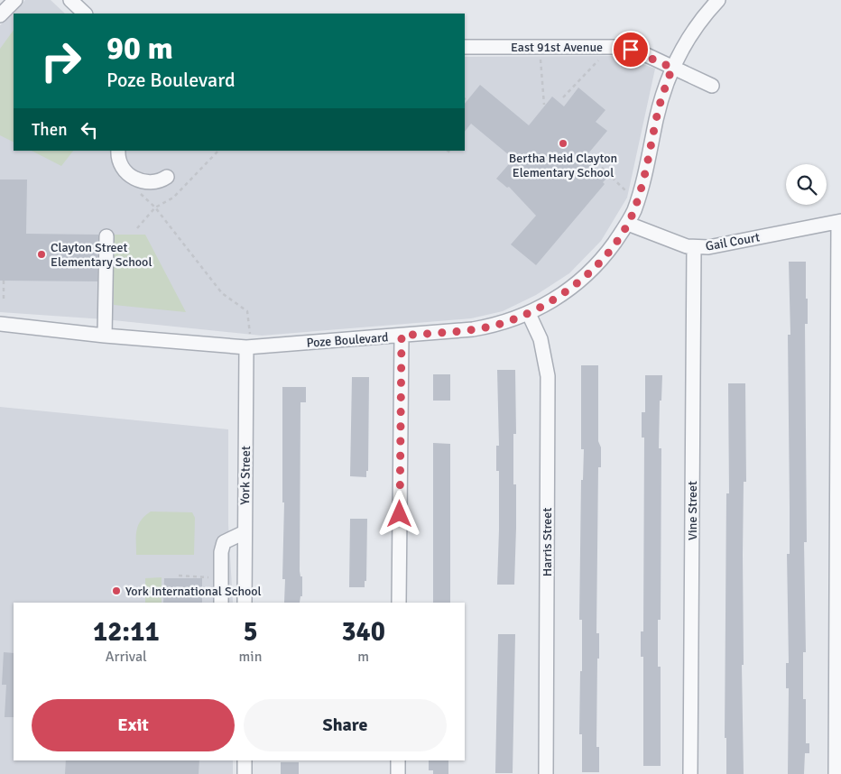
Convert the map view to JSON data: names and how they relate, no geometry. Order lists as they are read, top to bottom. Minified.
{"streets":{"street":["East 91st Avenue","Gail Court","Poze Boulevard","York Street","Vine Street","Harris Street"]},"crossings":[["East 91st Avenue","Poze Boulevard"],["Gail Court","Poze Boulevard"],["Gail Court","Vine Street"],["Poze Boulevard","York Street"],["Poze Boulevard","Harris Street"]],"places":["Bertha Heid Clayton Elementary School","Clayton Street Elementary School","York International School"],"page":{"turn":["90 m","Poze Boulevard"],"then":"Then","eta":["12:11","Arrival","5","min","340","m"],"buttons":["Exit","Share"]}}
